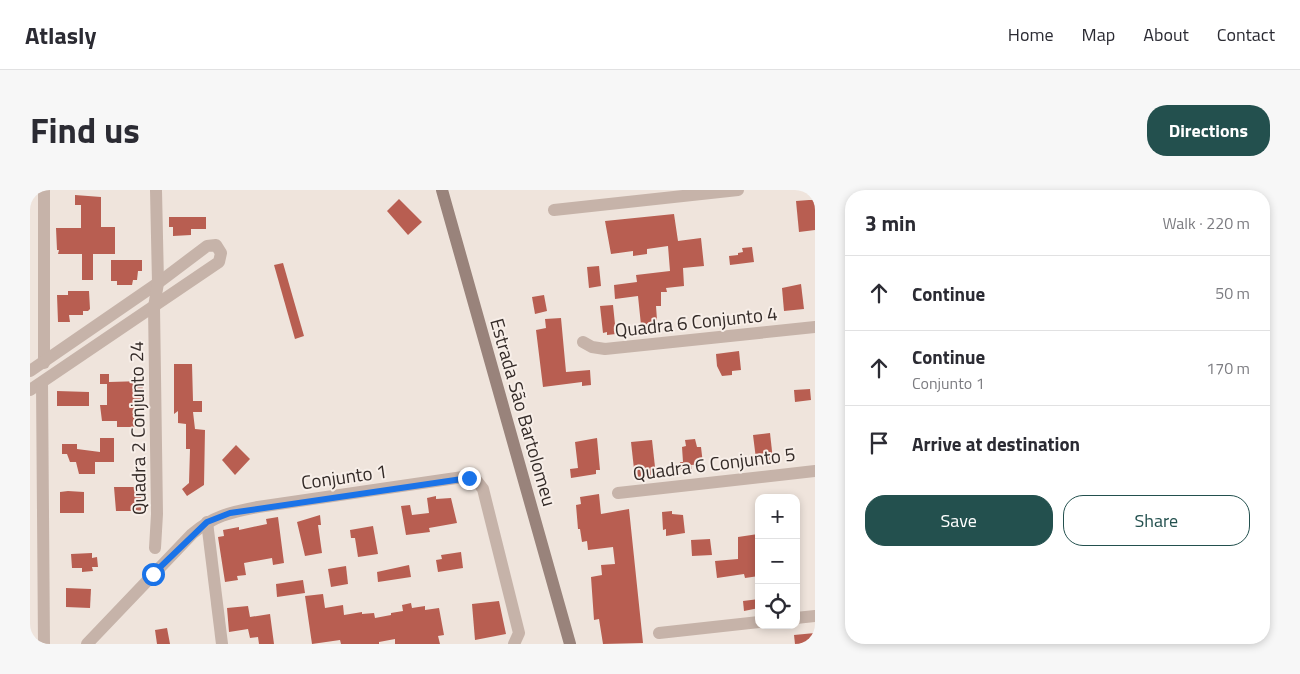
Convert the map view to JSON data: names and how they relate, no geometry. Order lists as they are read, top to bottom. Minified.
{"streets":{"street":["Quadra 6 Conjunto 4","Estrada São Bartolomeu","Quadra 2 Conjunto 24","Quadra 6 Conjunto 5","Conjunto 1"]},"page":{"header":"Atlasly","nav":["Home","Map","About","Contact"],"title":"Find us","buttons":["Directions",["Save","Share"]],"heading":["3 min","Walk · 220 m"],"list":[["Continue","50 m"],["Continue","Conjunto 1","170 m"],"Arrive at destination"],"map_buttons":["+","−"]}}
